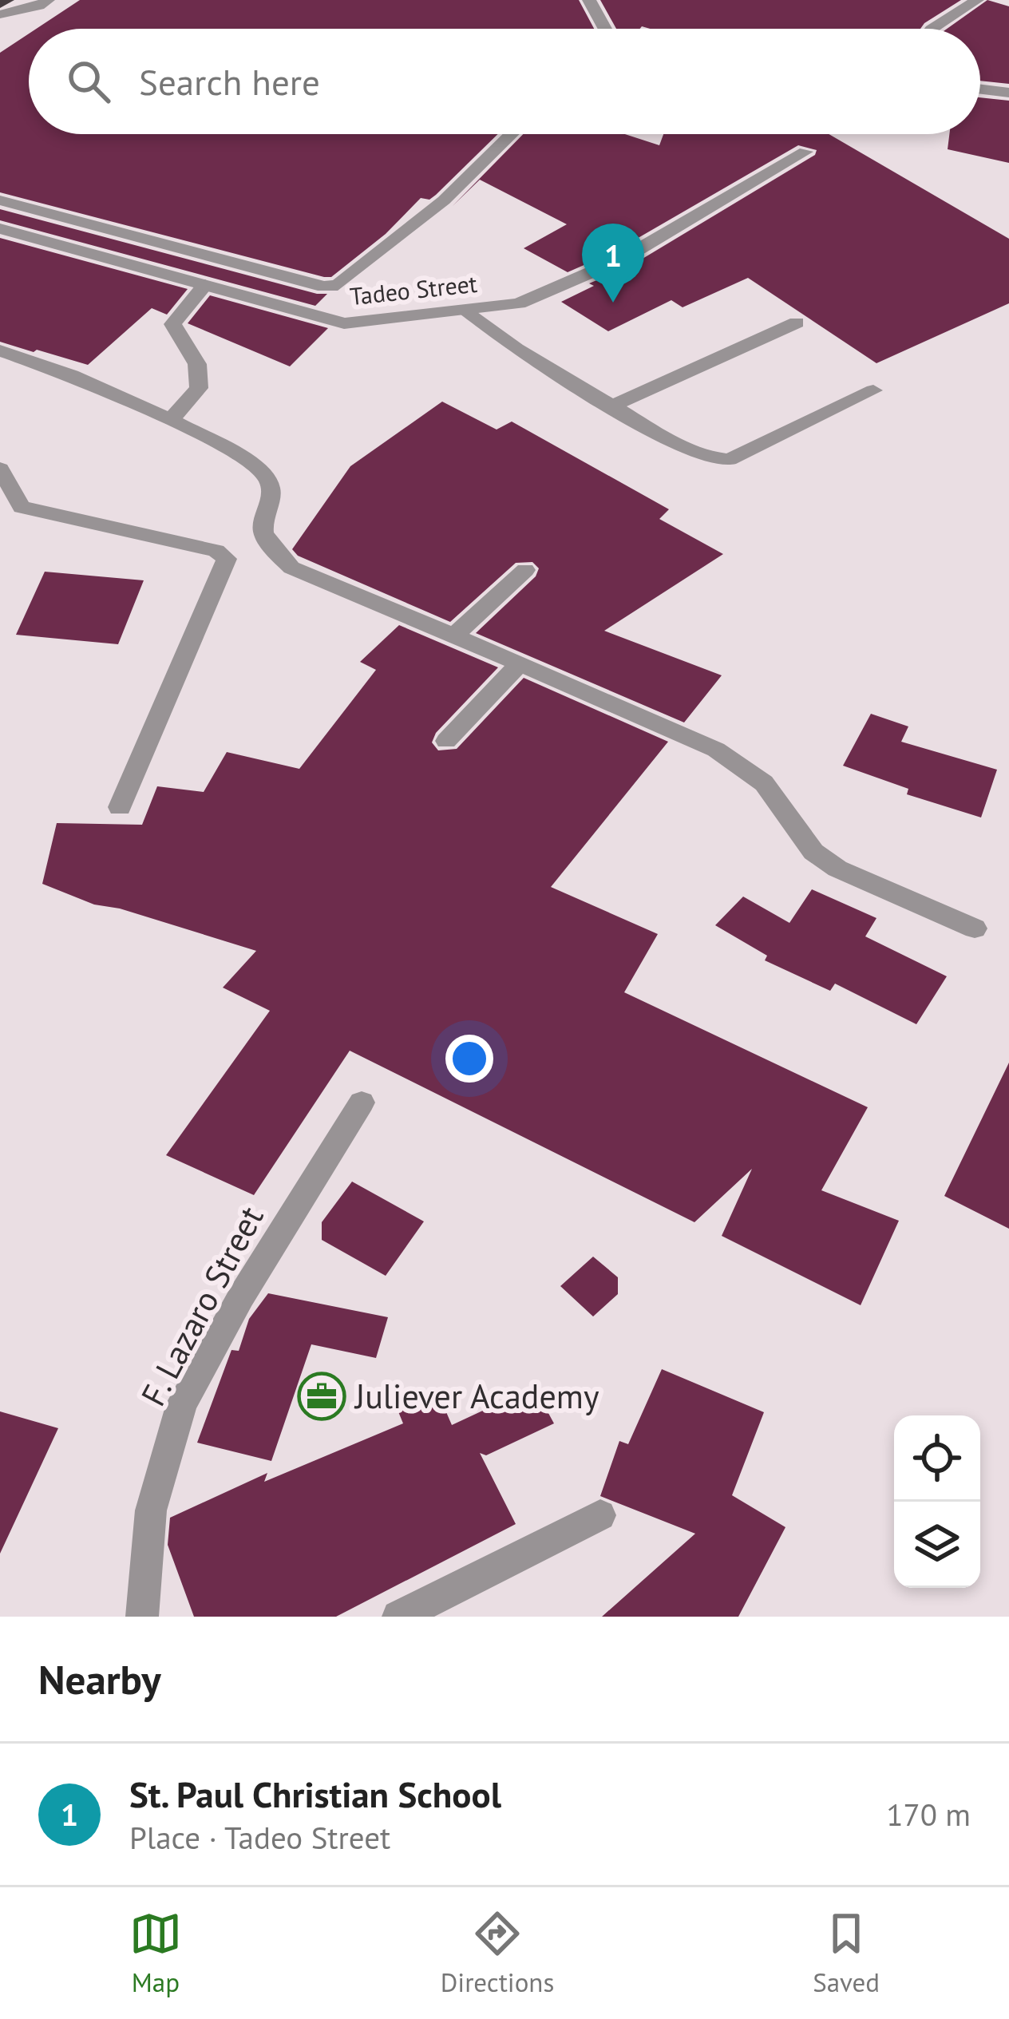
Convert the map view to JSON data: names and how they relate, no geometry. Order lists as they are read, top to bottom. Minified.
{"streets":{"street":["Tadeo Street","F. Lazaro Street"]},"places":{"office":["Juliever Academy"]},"page":{"search":"Search here","pins":"1","heading":"Nearby","list":[{"mark":"1","name":"St. Paul Christian School","note":"Place · Tadeo Street","value":"170 m"}],"nav":["Map","Directions","Saved"]}}
